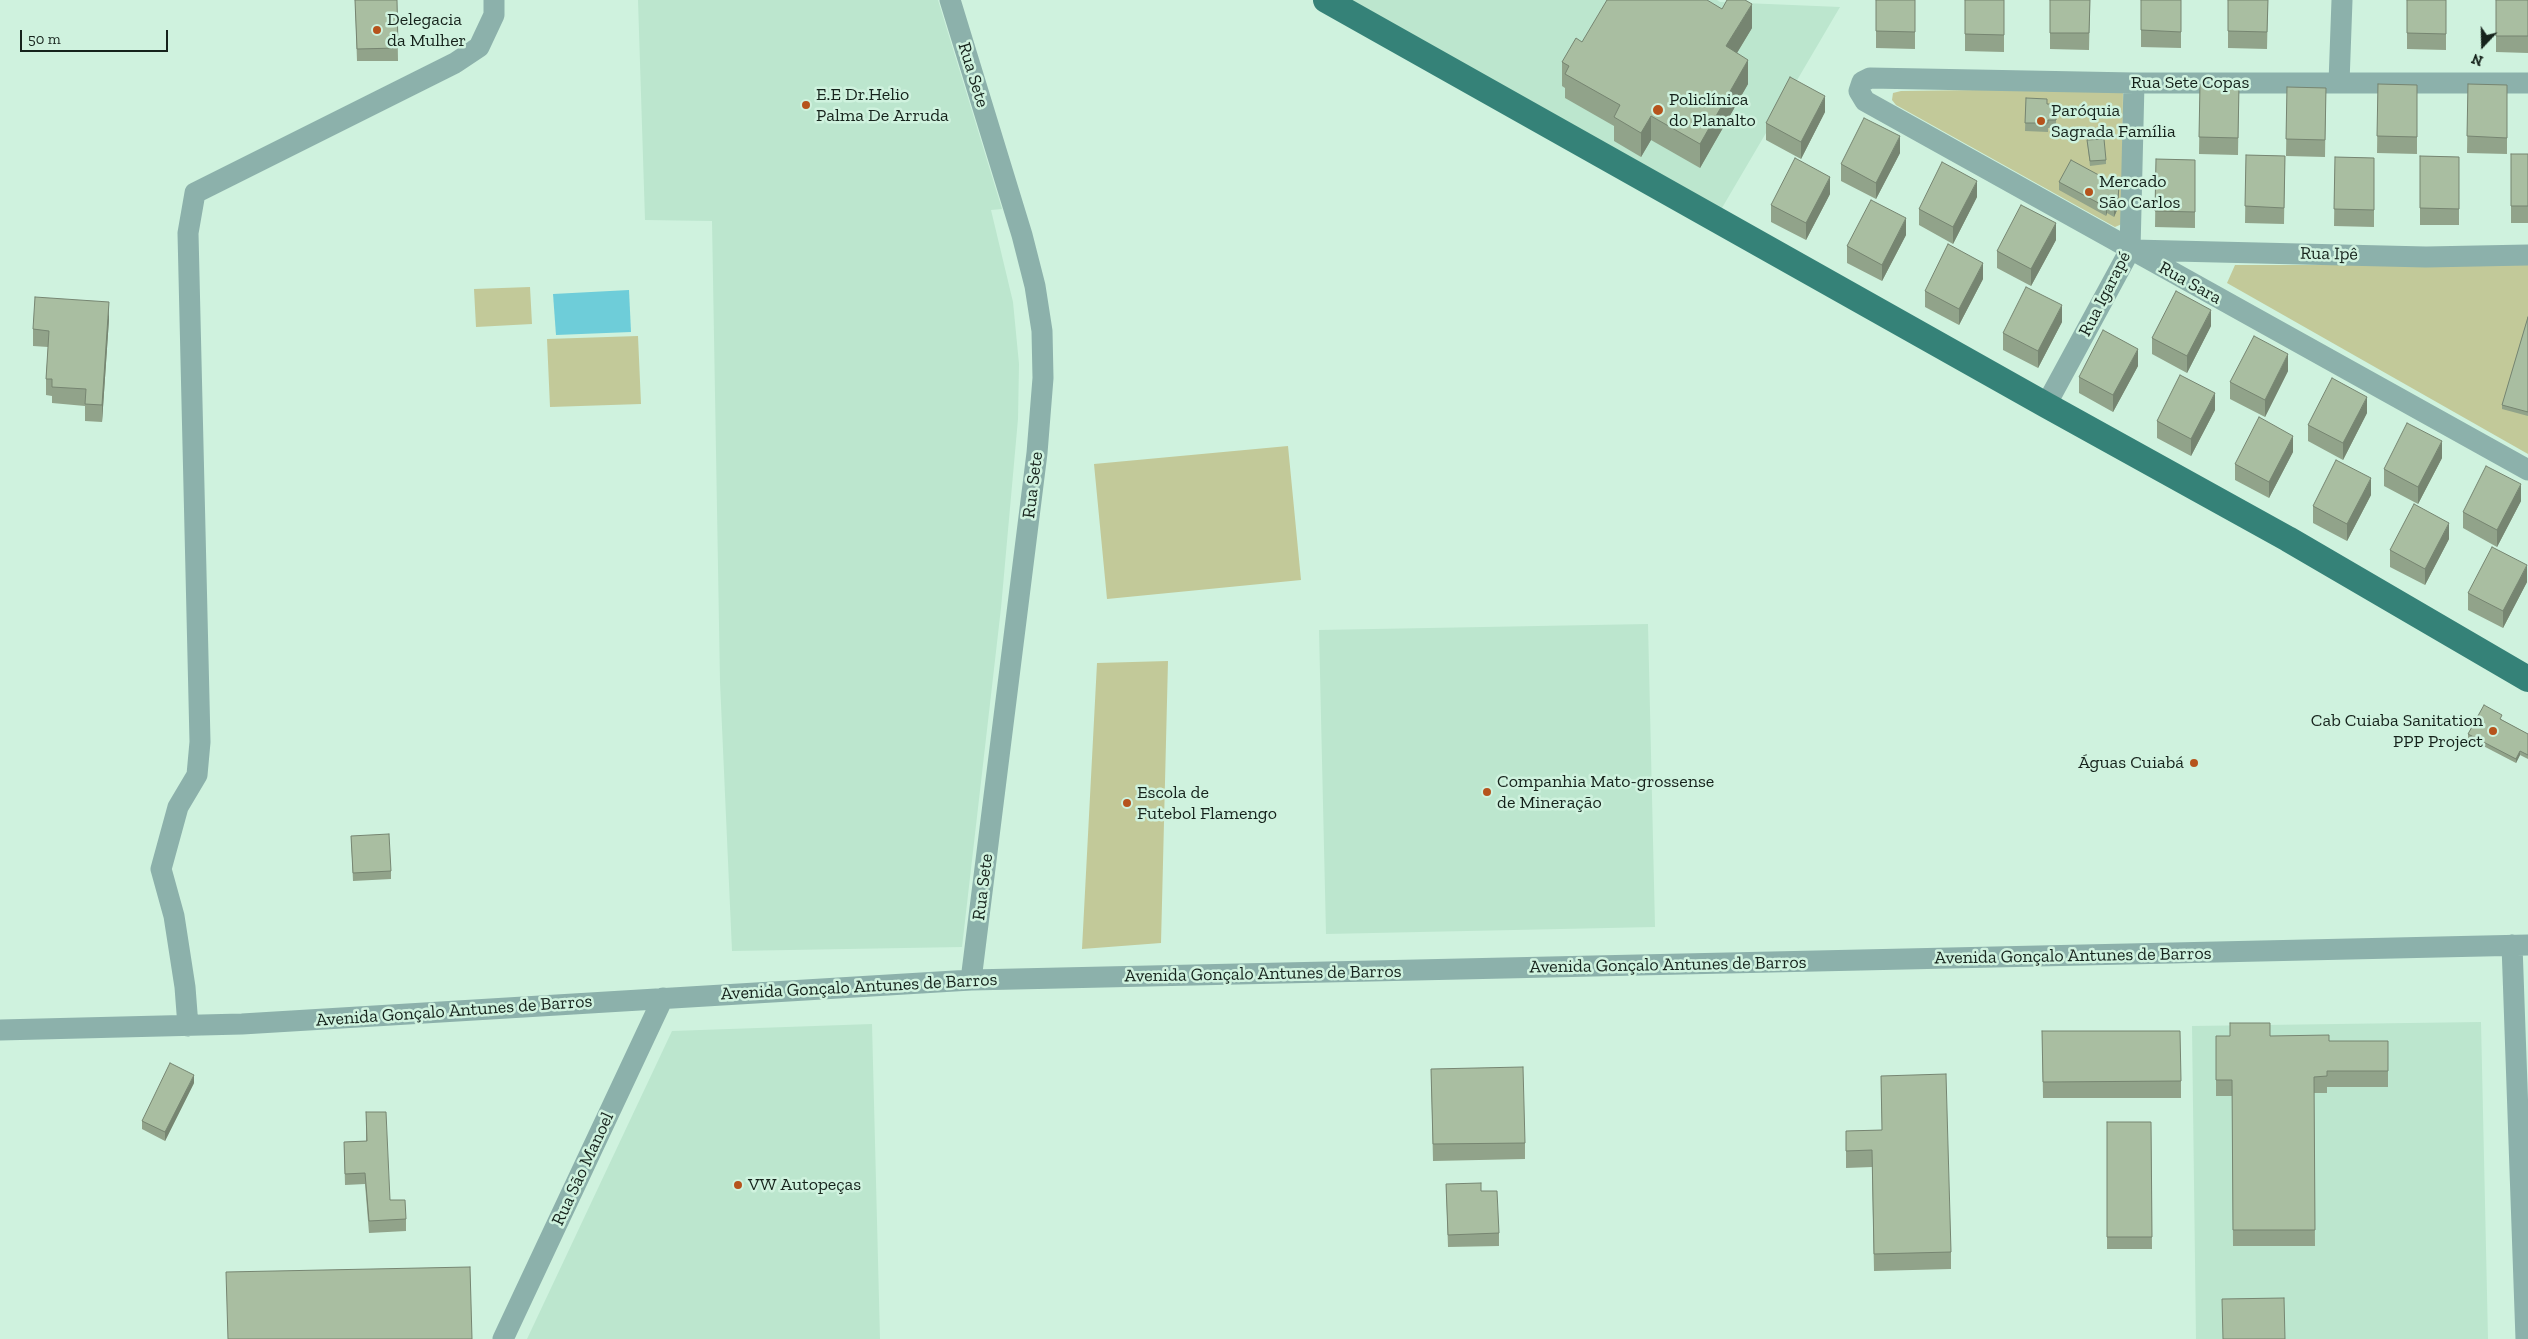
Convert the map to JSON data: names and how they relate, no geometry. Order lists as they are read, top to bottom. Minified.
{"streets":{"street":["Rua Sete","Rua Sete Copas","Rua Ipê","Rua Sara","Rua Igarapé","Avenida Gonçalo Antunes de Barros","Rua São Manoel"]},"crossings":[["Rua Sete","Avenida Gonçalo Antunes de Barros"],["Rua Sete Copas","Rua Sara"],["Rua Sete Copas","Rua Igarapé"],["Rua Ipê","Rua Sara"],["Rua Ipê","Rua Igarapé"],["Rua Sara","Rua Igarapé"],["Avenida Gonçalo Antunes de Barros","Rua São Manoel"]],"places":["Delegacia da Mulher","E.E Dr.Helio Palma De Arruda","Policlínica do Planalto","Paróquia Sagrada Família","Mercado São Carlos","Cab Cuiaba Sanitation PPP Project","Águas Cuiabá","Companhia Mato-grossense de Mineração","Escola de Futebol Flamengo","VW Autopeças"],"scale_bar":"50 m","north":"bottom"}
